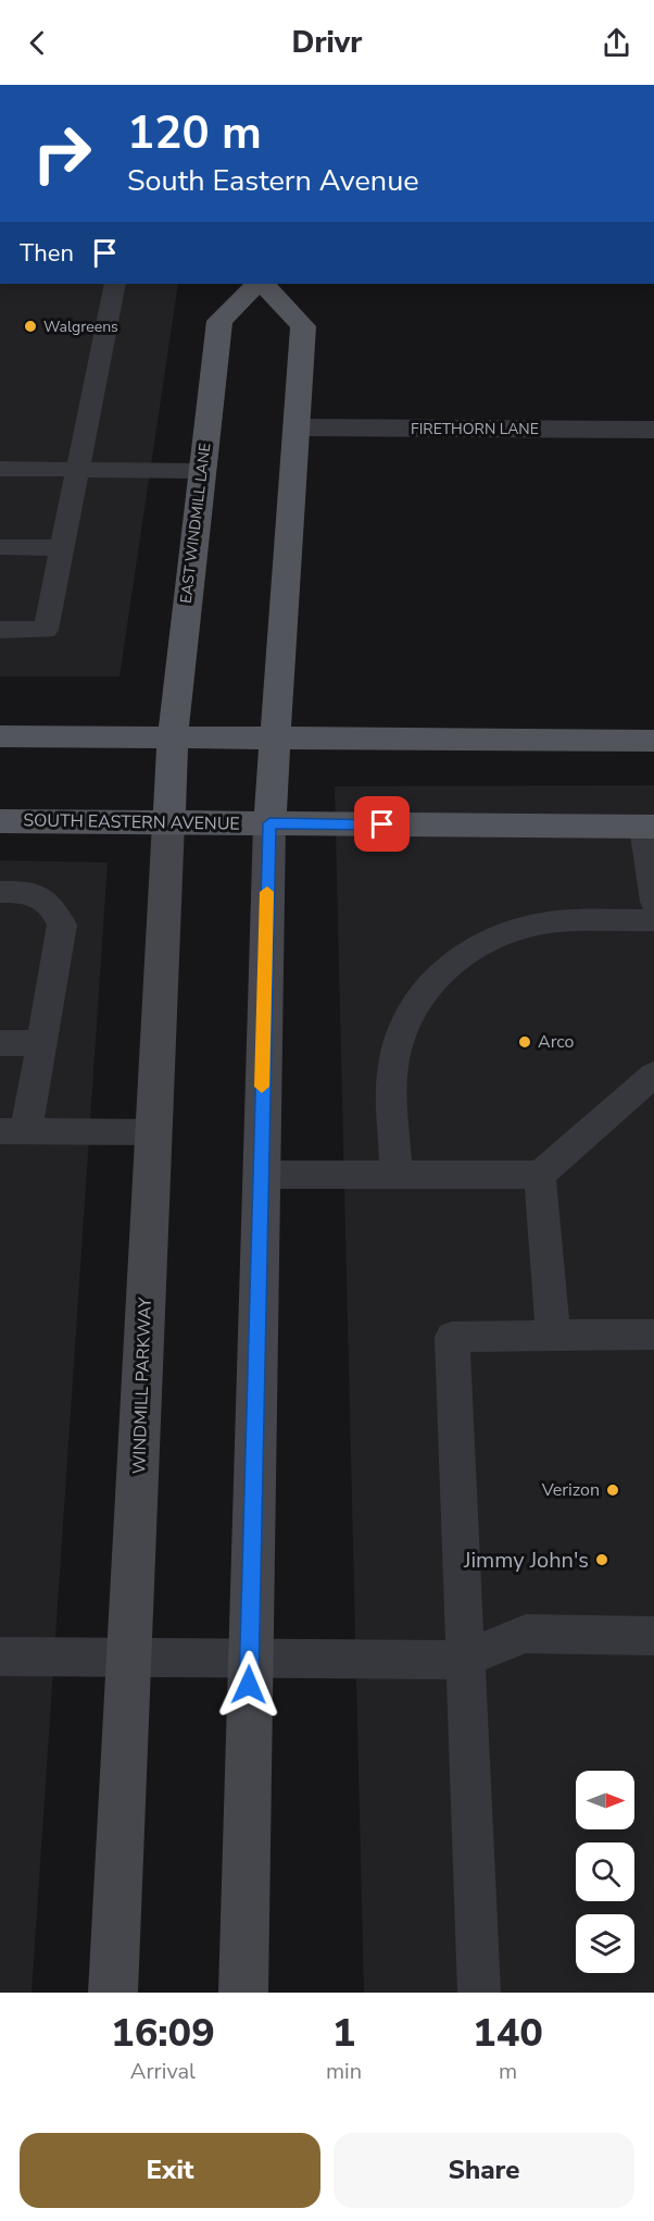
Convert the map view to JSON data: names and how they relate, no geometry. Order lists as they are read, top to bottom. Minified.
{"streets":{"main road":["EAST WINDMILL LANE","SOUTH EASTERN AVENUE","WINDMILL PARKWAY"],"street":["FIRETHORN LANE"]},"crossings":[["EAST WINDMILL LANE","WINDMILL PARKWAY"],["SOUTH EASTERN AVENUE","WINDMILL PARKWAY"]],"places":["Walgreens","Arco","Verizon","Jimmy John's"],"north":"right","page":{"header":"Drivr","turn":["120 m","South Eastern Avenue"],"then":"Then","eta":["16:09","Arrival","1","min","140","m"],"buttons":["Exit","Share"]}}
